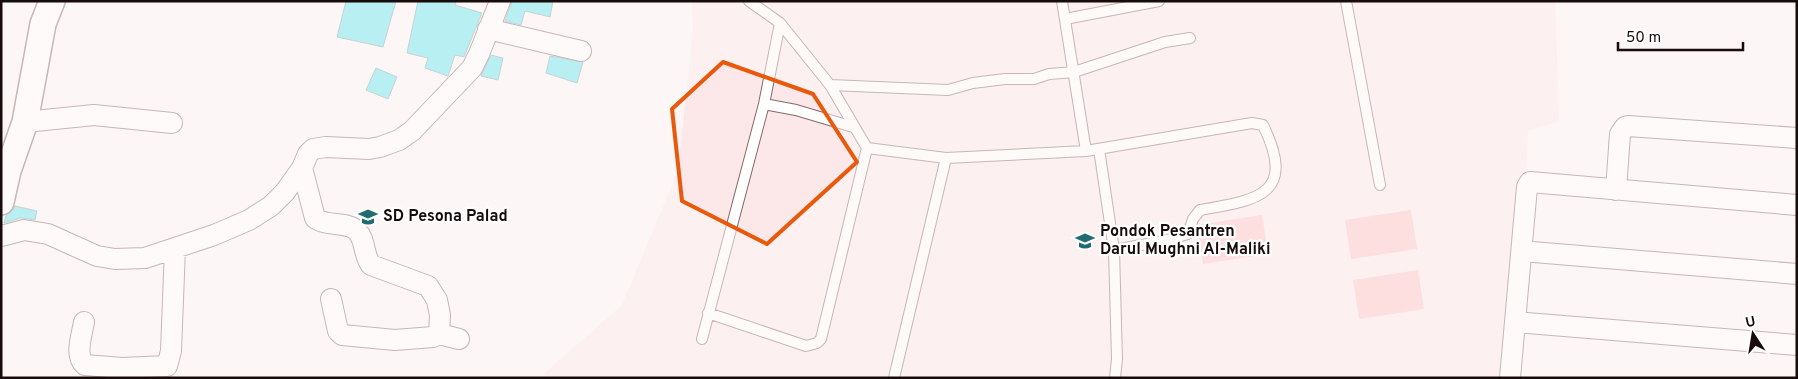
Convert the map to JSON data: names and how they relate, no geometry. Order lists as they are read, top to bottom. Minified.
{"places":{"school or university":["SD Pesona Palad","Pondok Pesantren Darul Mughni Al-Maliki"]},"scale_bar":"50 m","north":"top"}
